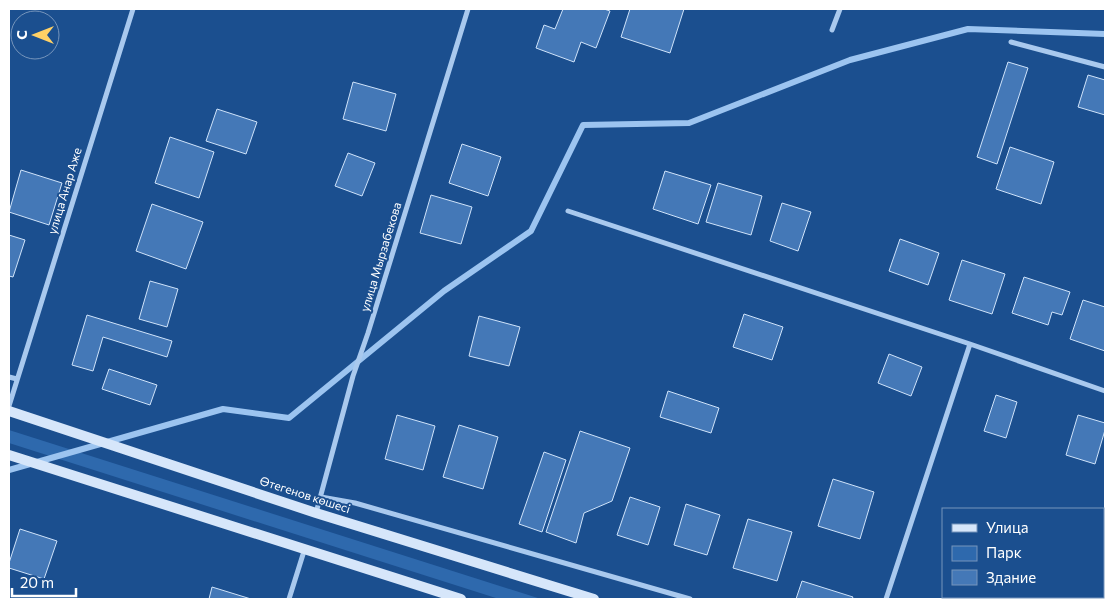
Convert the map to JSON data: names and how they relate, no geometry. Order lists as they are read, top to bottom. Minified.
{"streets":{"main road":["Өтегенов көшесі"],"street":["улица Анар Аже","улица Мырзабекова"]},"crossings":[["улица Мырзабекова","Өтегенов көшесі"]],"legend":["Улица","Парк","Здание"],"scale_bar":"20 m","north":"left"}
